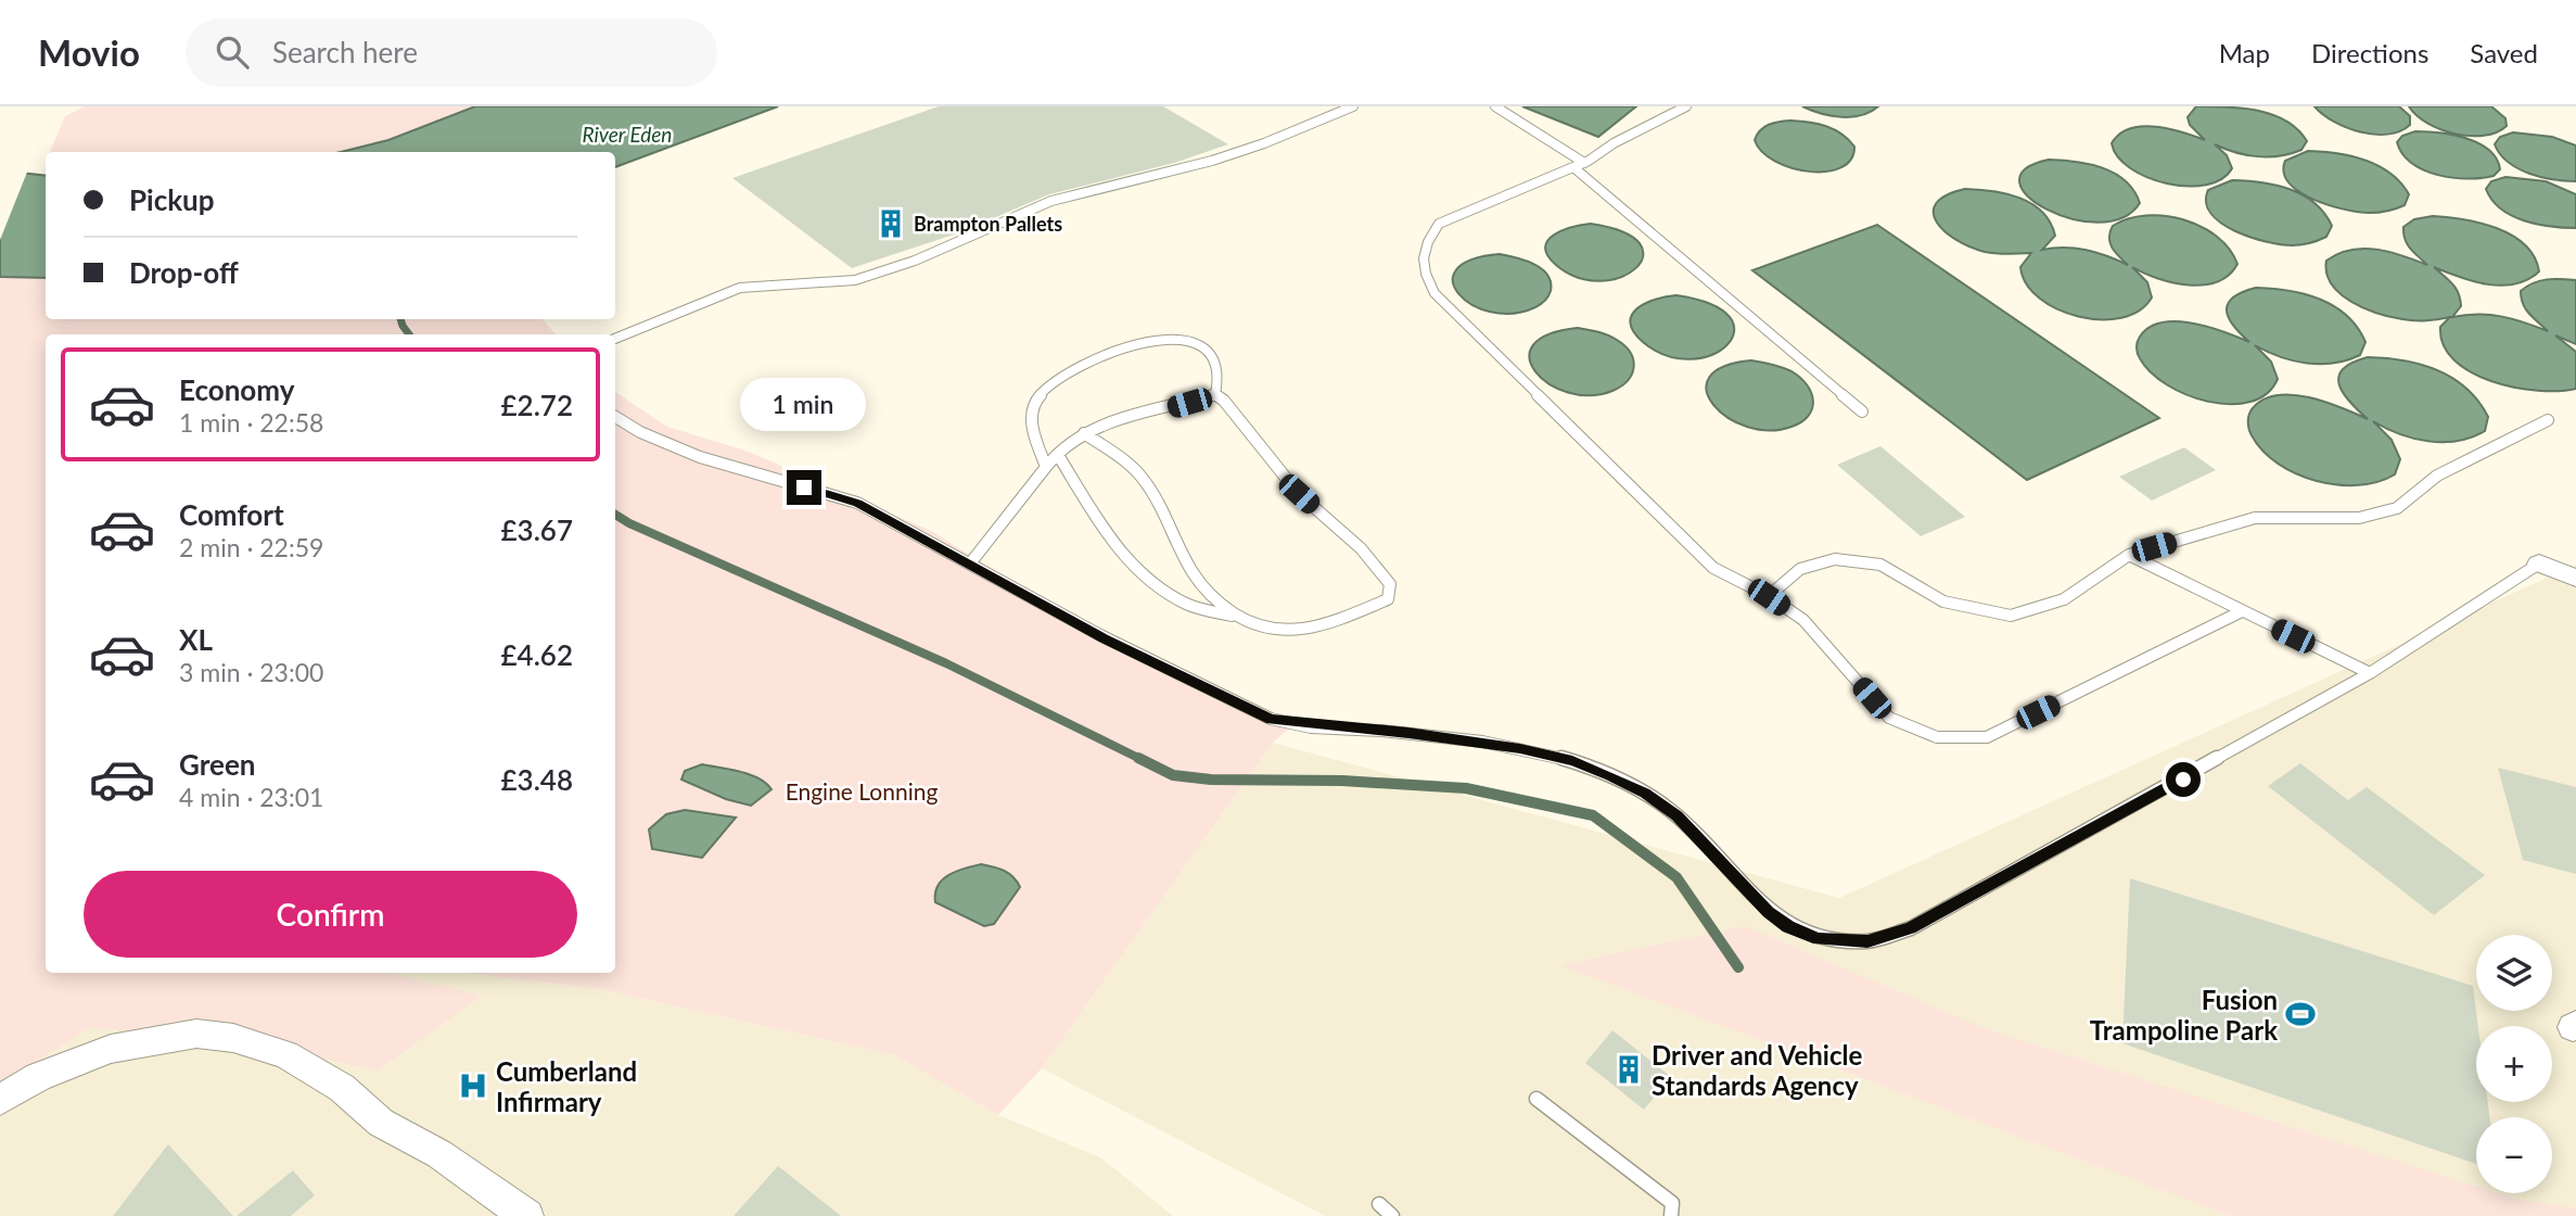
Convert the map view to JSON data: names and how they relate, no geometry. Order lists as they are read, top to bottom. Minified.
{"water":["River Eden"],"parks":["Engine Lonning"],"places":{"building":["Brampton Pallets","Driver and Vehicle Standards Agency"],"sports":["Fusion Trampoline Park"],"hospital":["Cumberland Infirmary"]},"page":{"header":"Movio","search":"Search here","nav":["Map","Directions","Saved"],"banner":["Pickup","Drop-off"],"list":[{"name":"Economy","note":"1 min · 22:58","value":"£2.72"},{"name":"Comfort","note":"2 min · 22:59","value":"£3.67"},{"name":"XL","note":"3 min · 23:00","value":"£4.62"},{"name":"Green","note":"4 min · 23:01","value":"£3.48"}],"bubble":"1 min","buttons":"Confirm","map_buttons":["+","−"]}}
